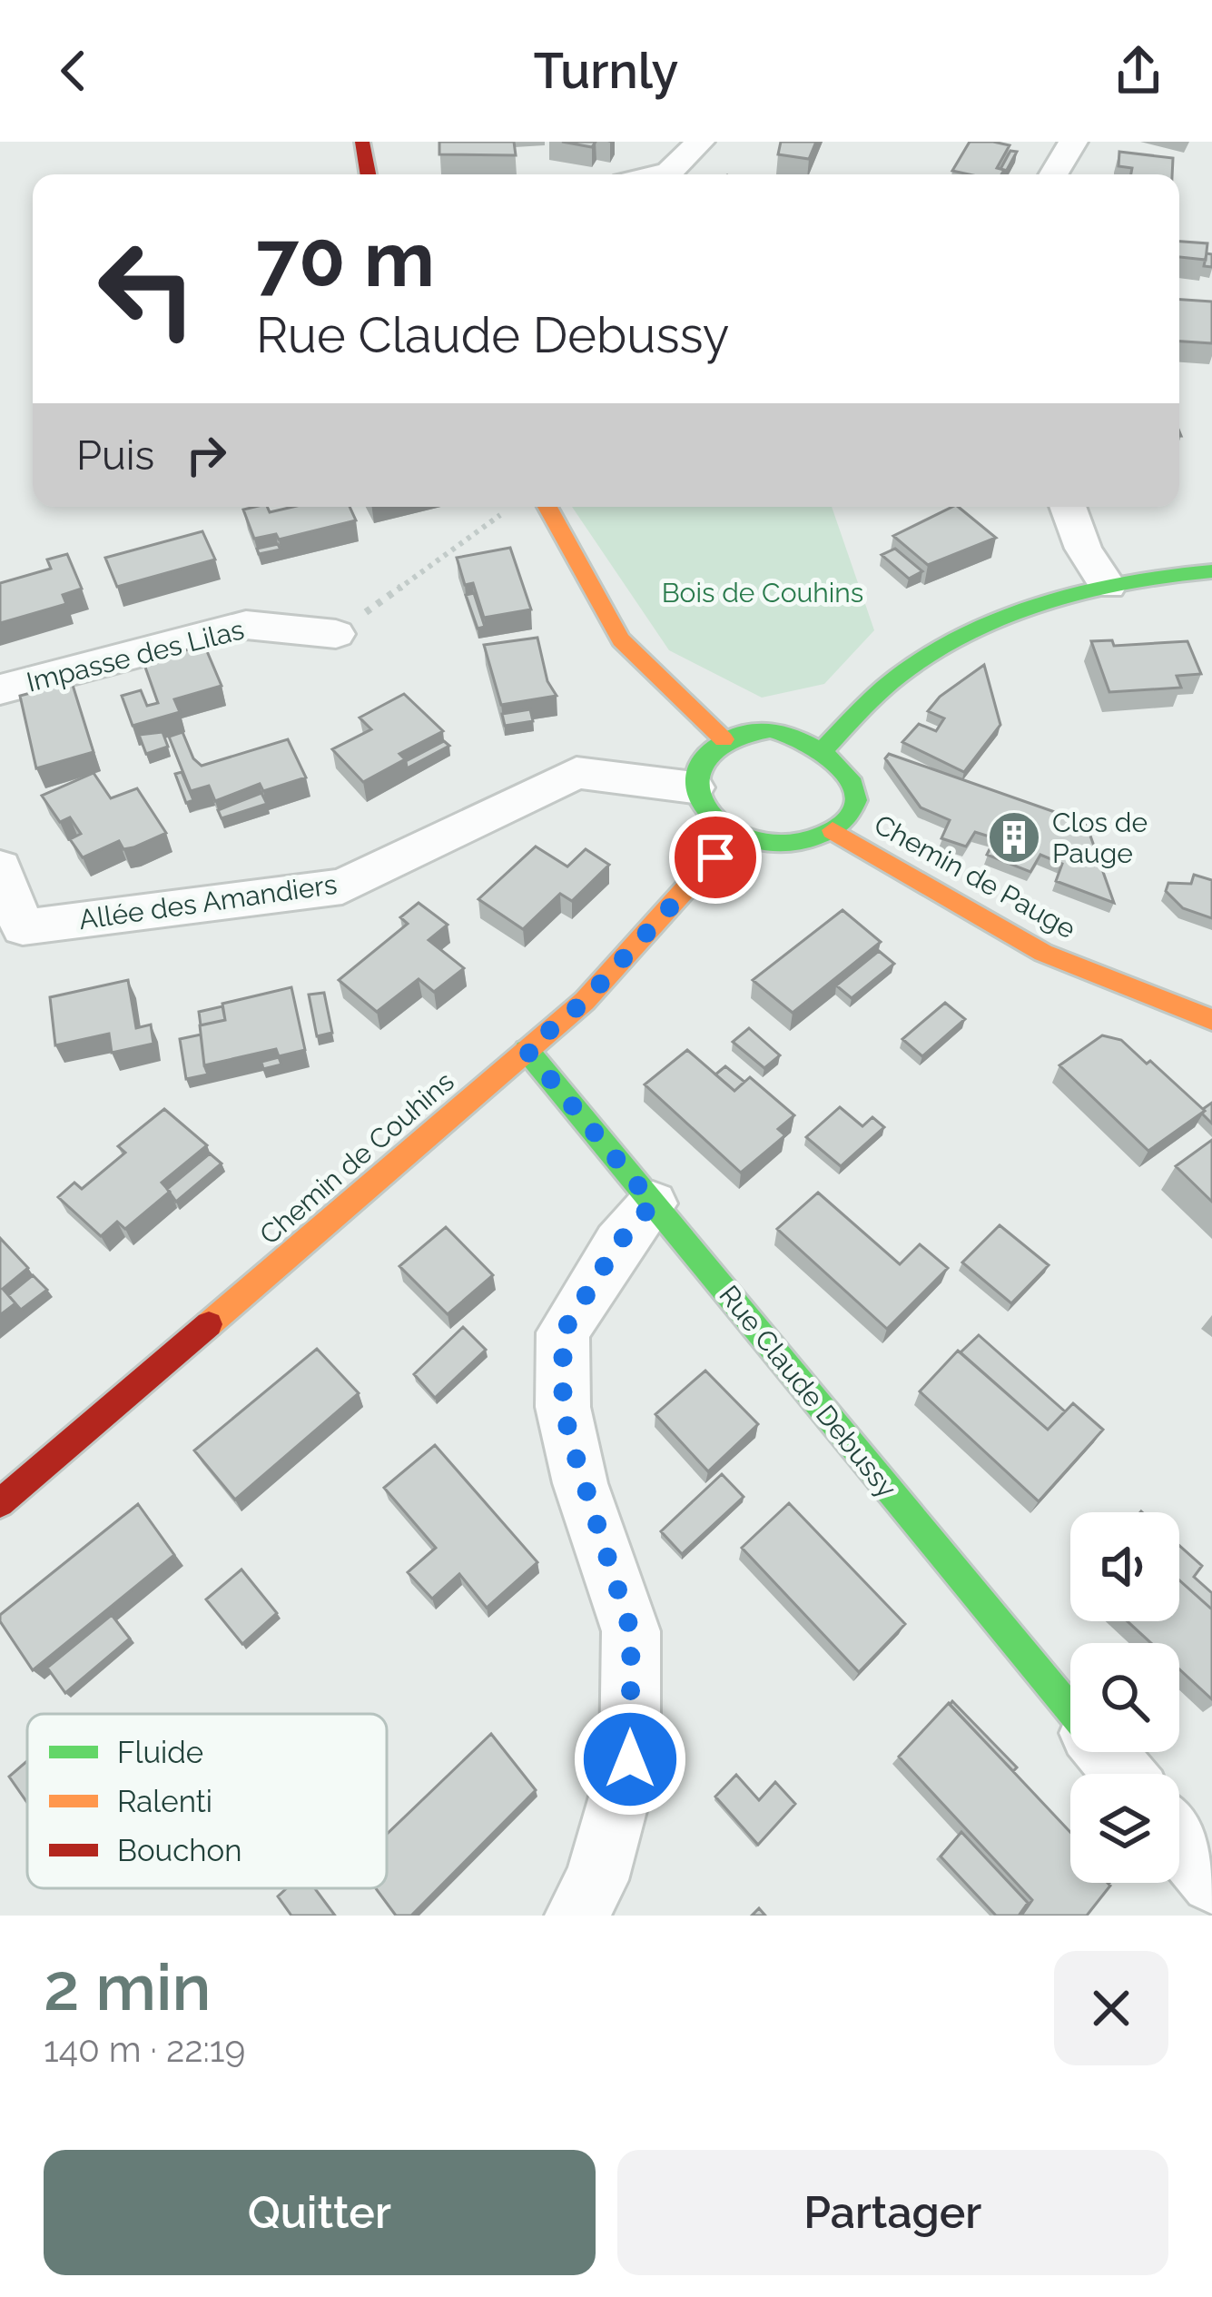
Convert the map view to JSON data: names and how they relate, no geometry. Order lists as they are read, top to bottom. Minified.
{"streets":{"street":["Impasse des Lilas","Chemin de Pauge","Allée des Amandiers","Chemin de Couhins","Rue Claude Debussy"]},"crossings":[["Chemin de Pauge","Allée des Amandiers"],["Chemin de Pauge","Chemin de Couhins"],["Allée des Amandiers","Chemin de Couhins"],["Chemin de Couhins","Rue Claude Debussy"]],"parks":["Bois de Couhins"],"places":{"building":["Clos de Pauge"]},"legend":["Fluide","Ralenti","Bouchon"],"page":{"header":"Turnly","turn":["70 m","Rue Claude Debussy"],"then":"Puis","heading":["2 min","140 m · 22:19"],"buttons":["Quitter","Partager"]}}
